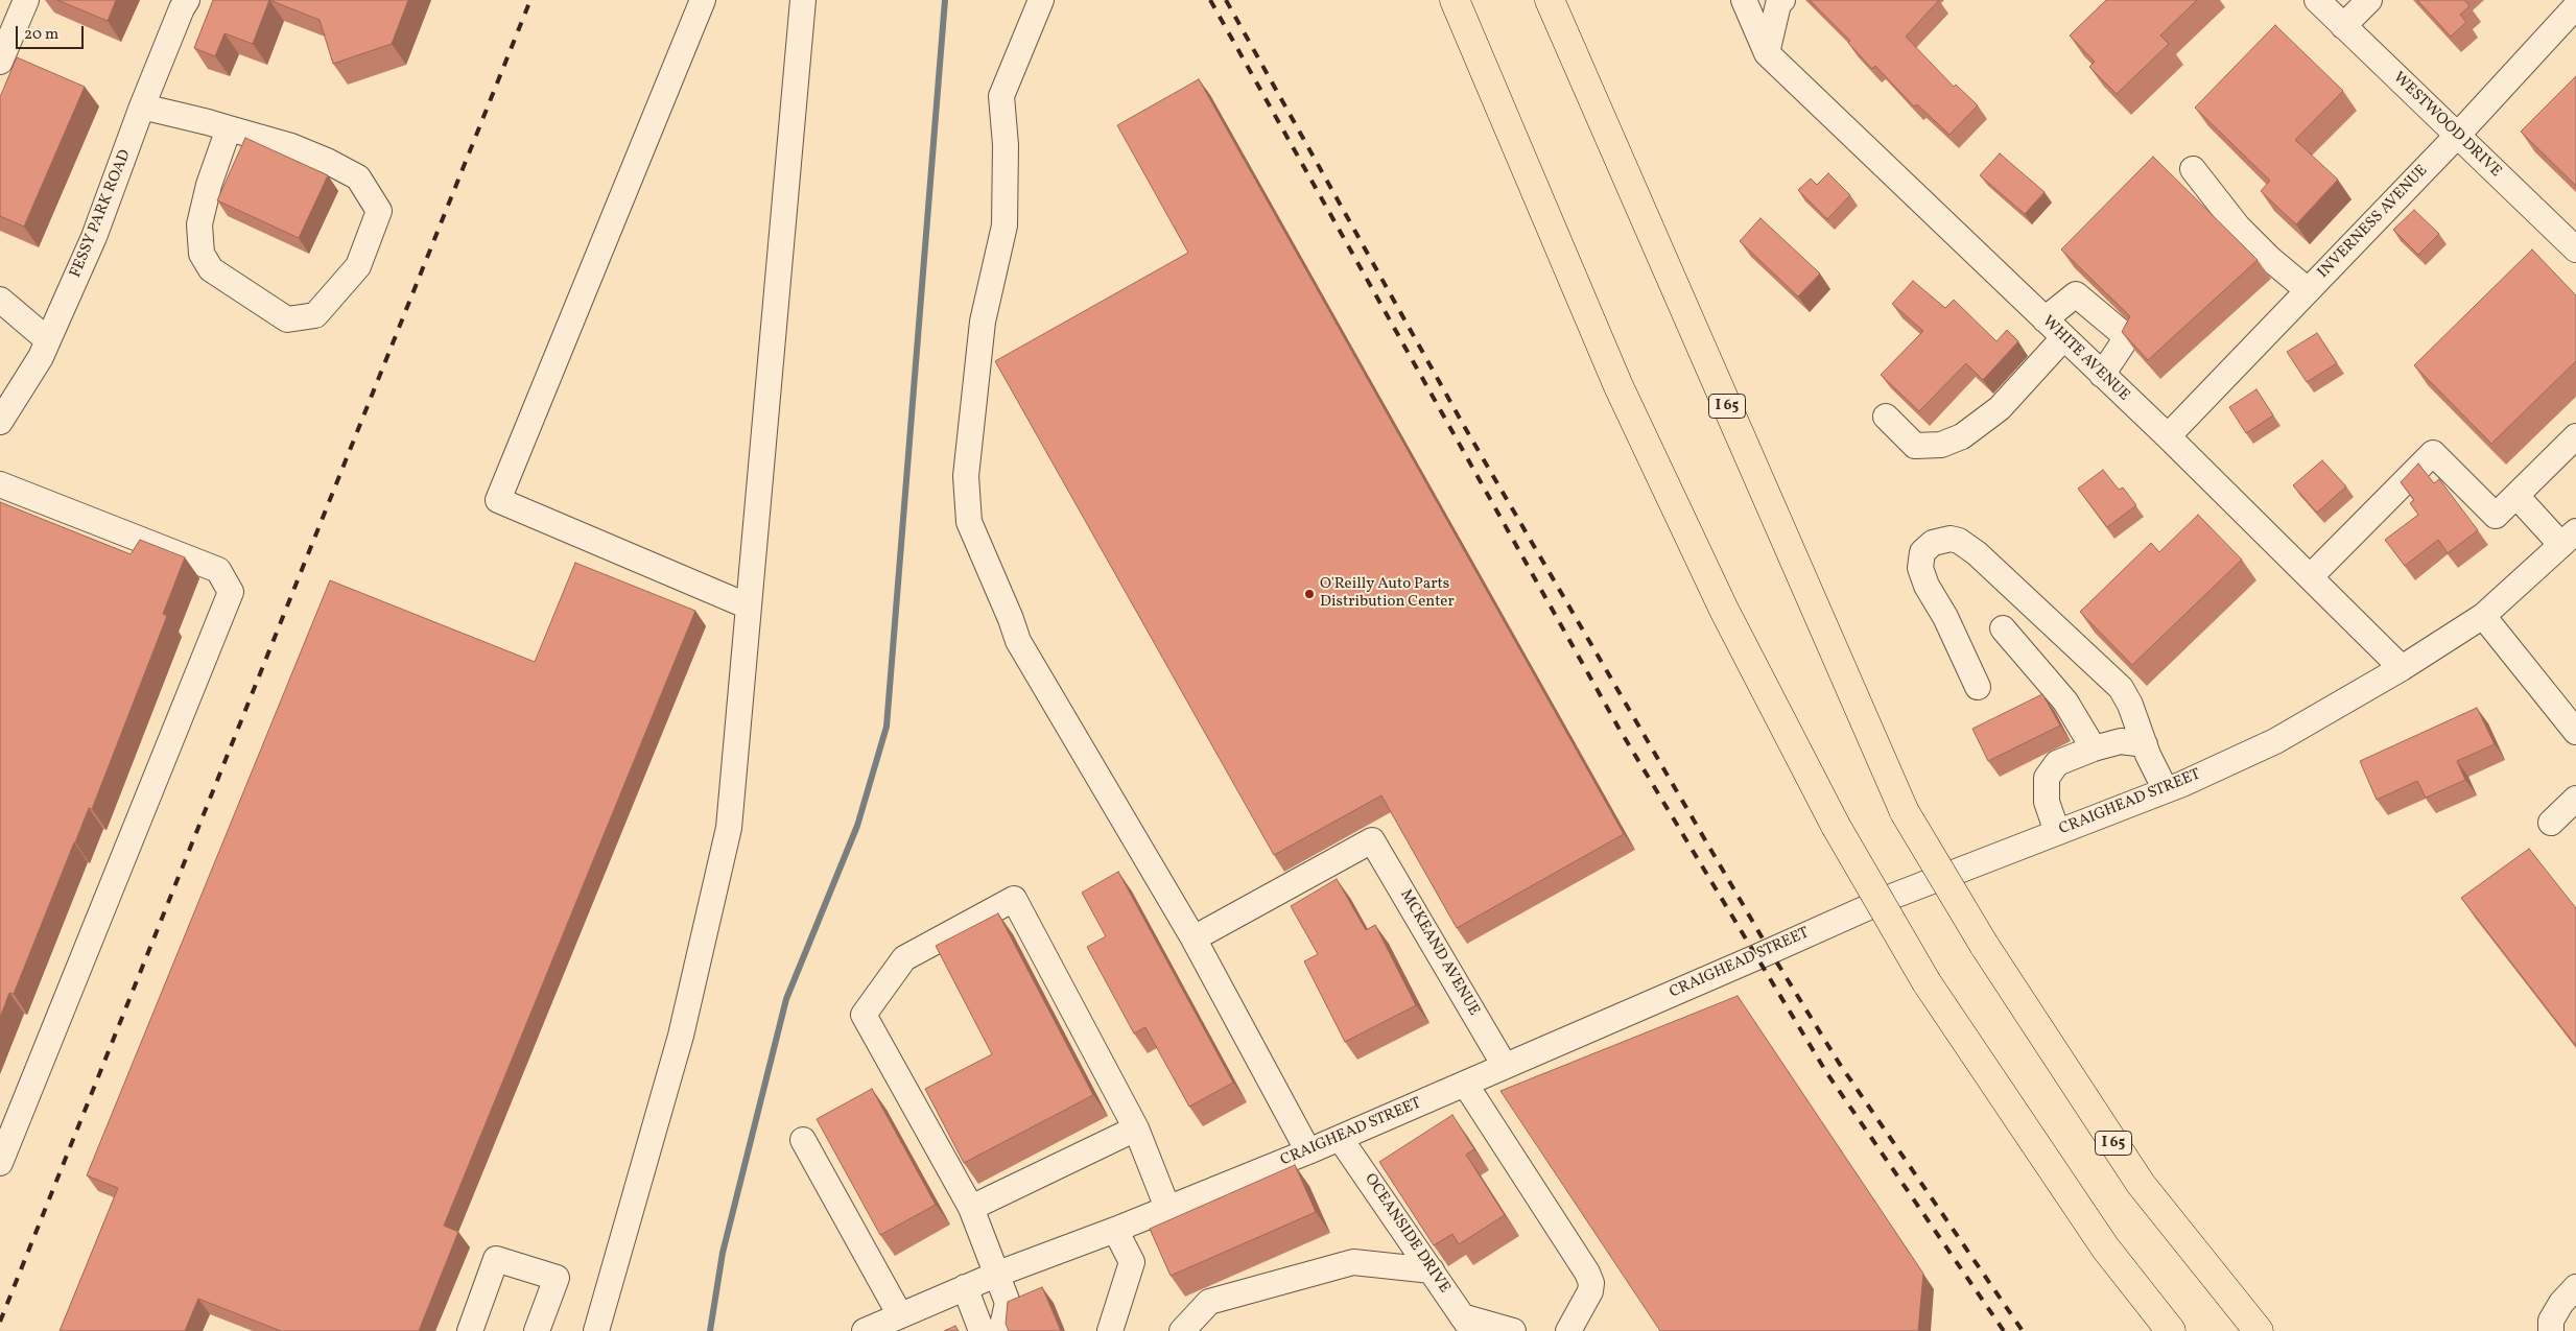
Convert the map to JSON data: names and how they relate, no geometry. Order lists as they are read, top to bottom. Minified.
{"streets":{"highway":["I 65"],"street":["WESTWOOD DRIVE","FESSY PARK ROAD","INVERNESS AVENUE","WHITE AVENUE","CRAIGHEAD STREET","MCKEAND AVENUE","OCEANSIDE DRIVE"]},"crossings":[["WESTWOOD DRIVE","INVERNESS AVENUE"],["INVERNESS AVENUE","WHITE AVENUE"],["WHITE AVENUE","CRAIGHEAD STREET"],["CRAIGHEAD STREET","MCKEAND AVENUE"],["CRAIGHEAD STREET","OCEANSIDE DRIVE"]],"places":["O'Reilly Auto Parts Distribution Center"],"scale_bar":"20 m"}
